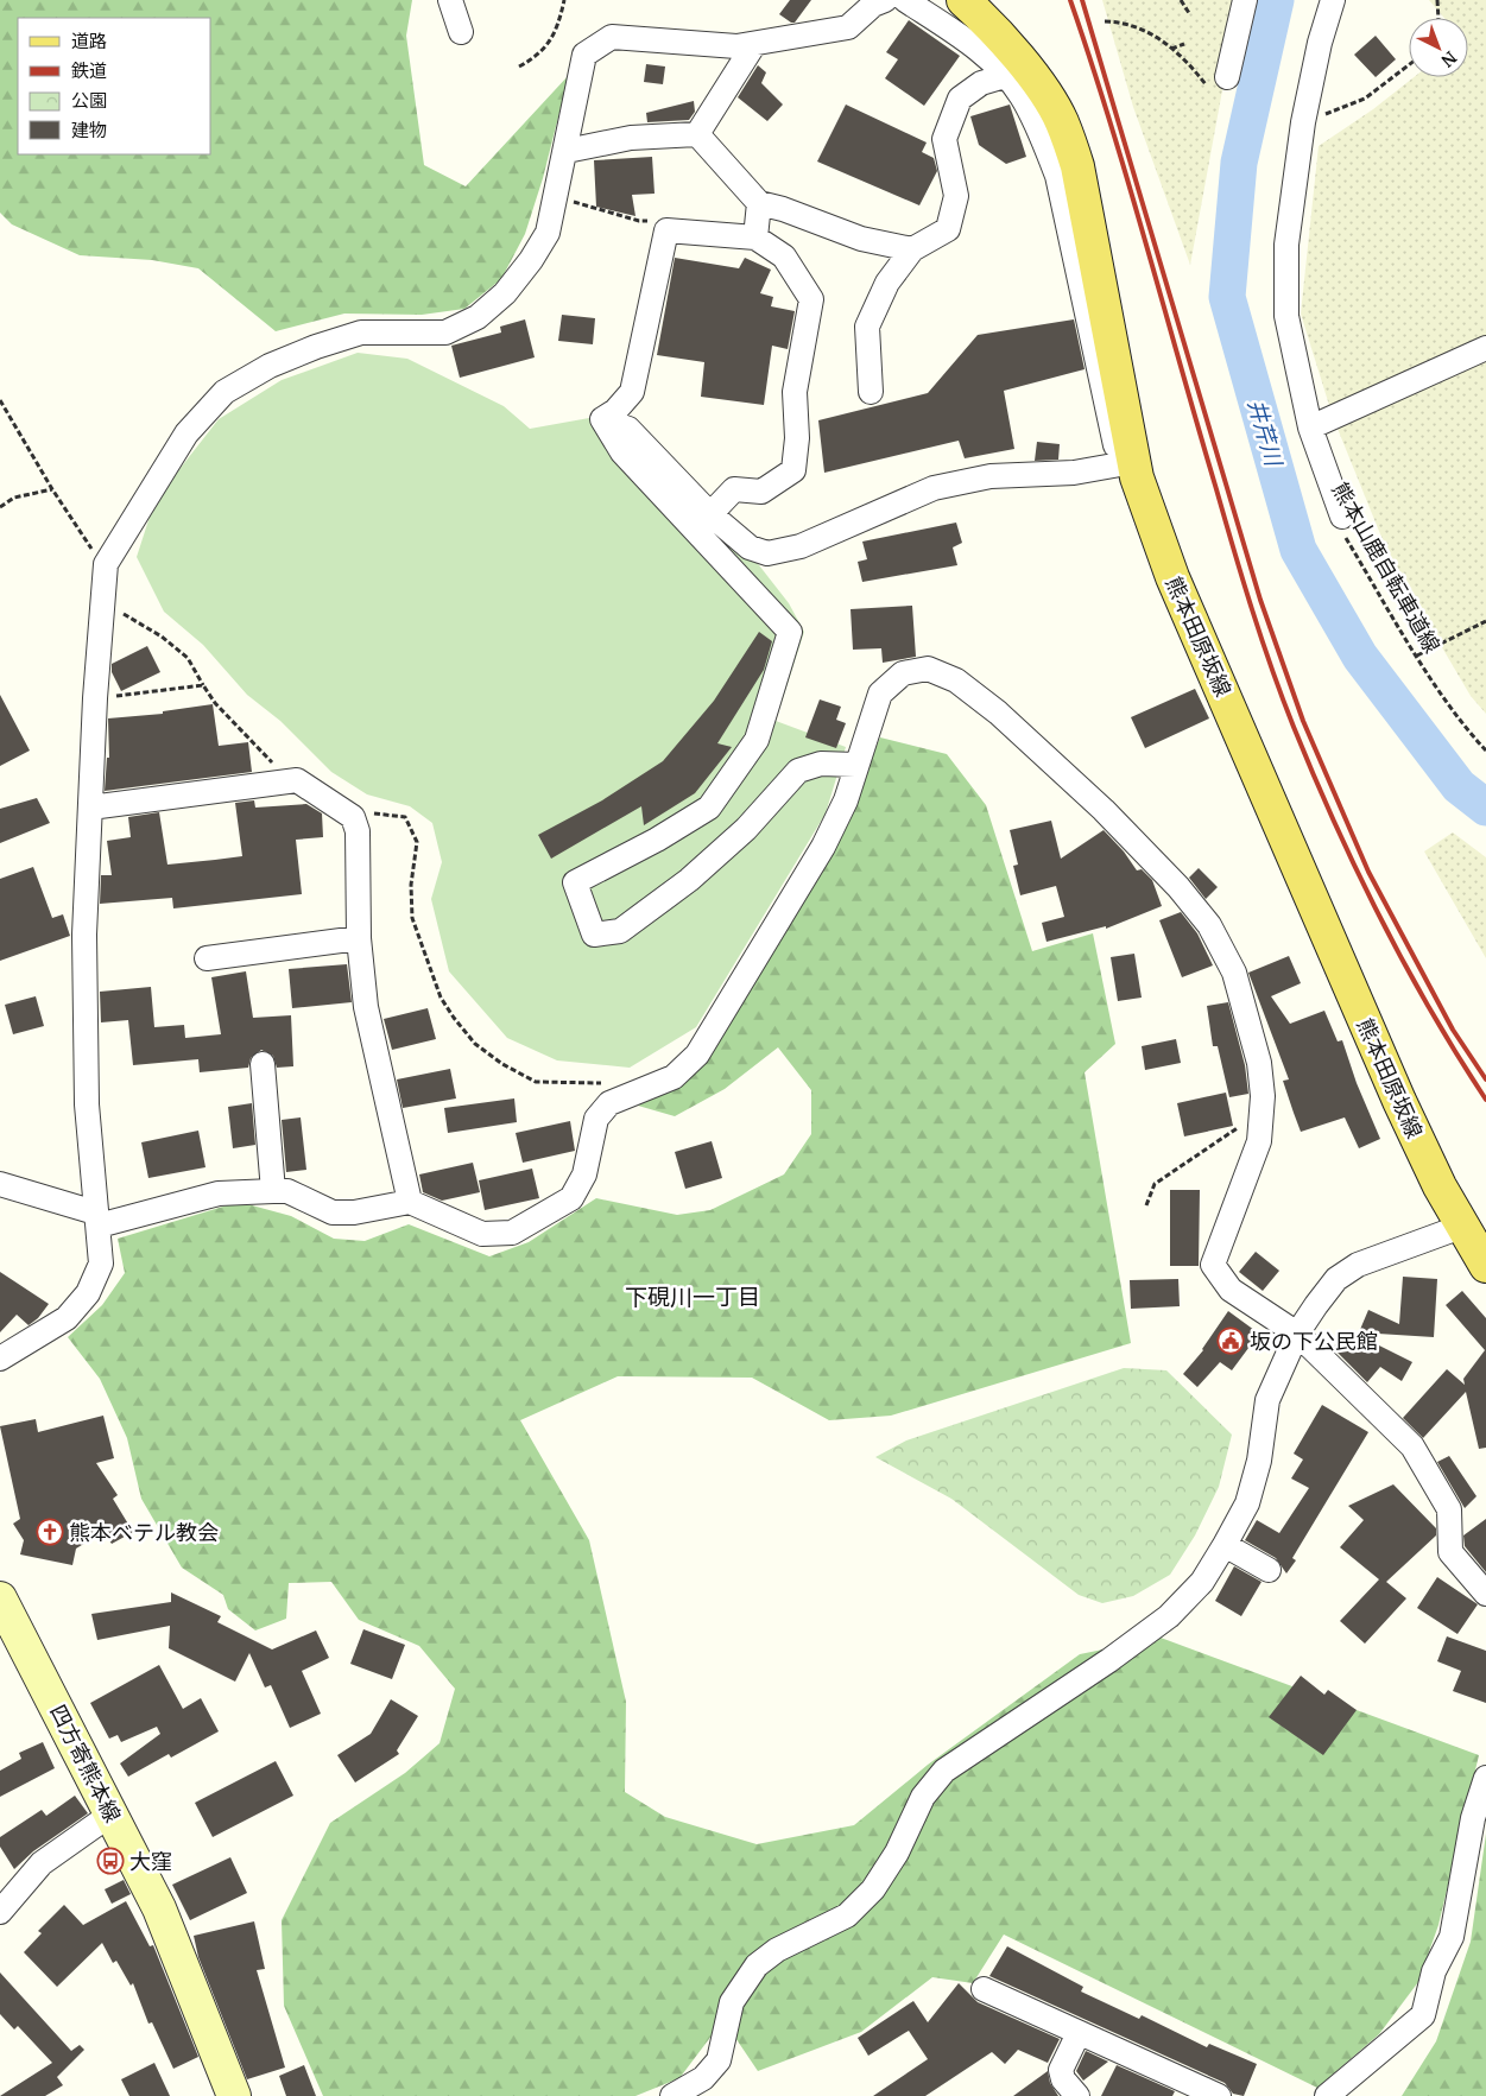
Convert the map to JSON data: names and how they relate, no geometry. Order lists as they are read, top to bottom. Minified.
{"streets":{"main road":["熊本田原坂線","四方寄熊本線"],"path":["熊本山鹿自転車道線"]},"districts":["下硯川一丁目"],"water":["井芹川"],"places":{"public building":["坂の下公民館"],"church":["熊本ベテル教会"],"bus stop":["大窪"]},"legend":["道路","鉄道","公園","建物"],"north":"bottom right"}
